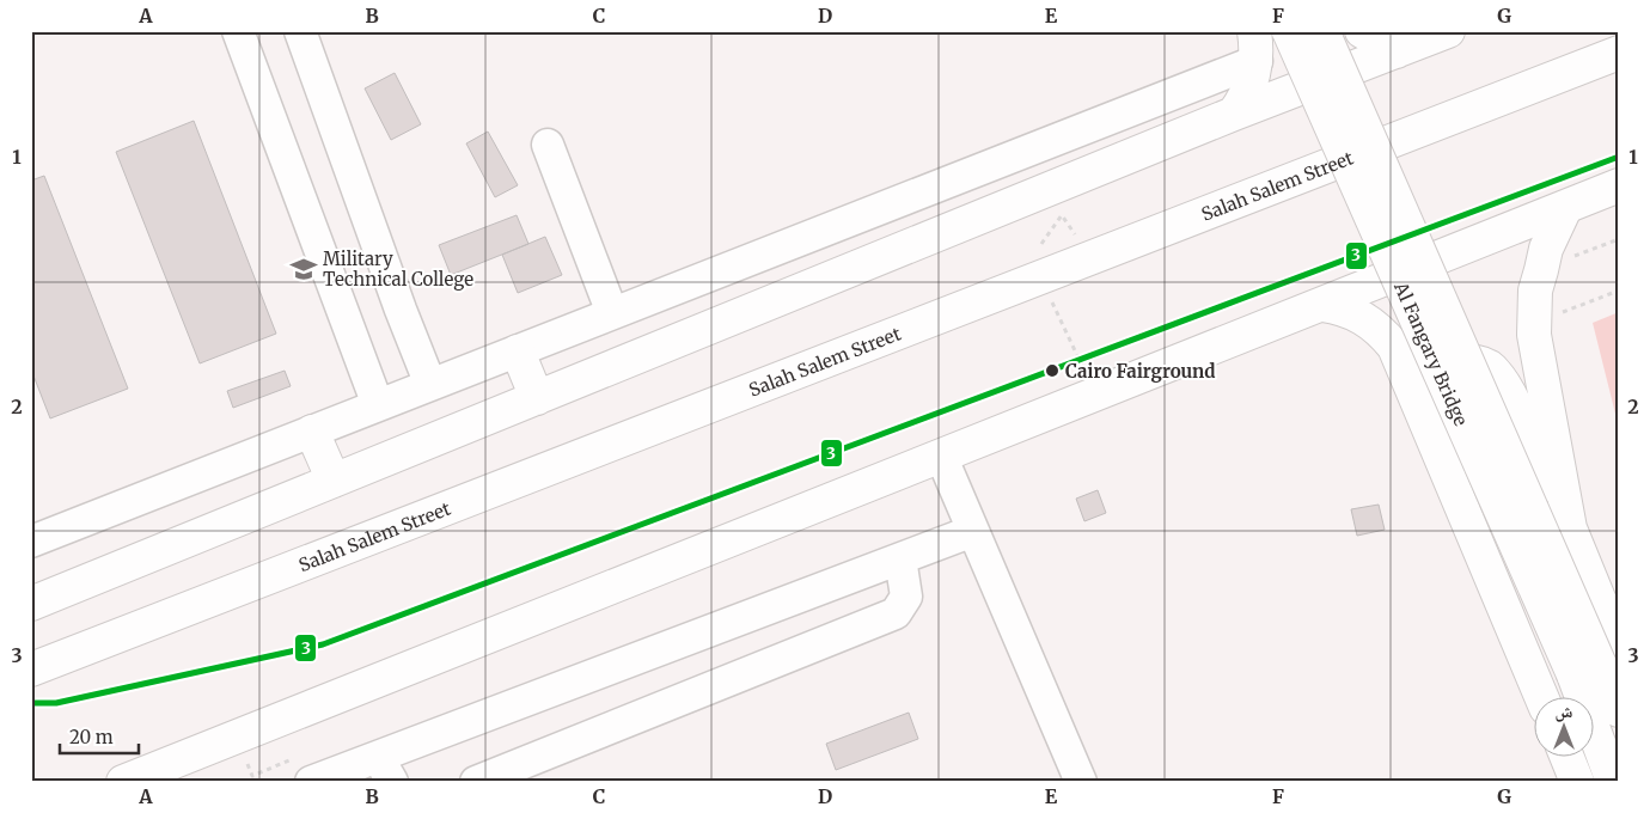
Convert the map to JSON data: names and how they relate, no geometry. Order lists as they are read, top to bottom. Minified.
{"streets":{"main road":["Salah Salem Street","Al Fangary Bridge"]},"places":{"school or university":["Military Technical College"],"other":["Cairo Fairground"]},"lines":["transit line 3"],"scale_bar":"20 m","north":"top","grid":{"columns":["A","B","C","D","E","F","G"],"rows":["1","2","3"]}}
